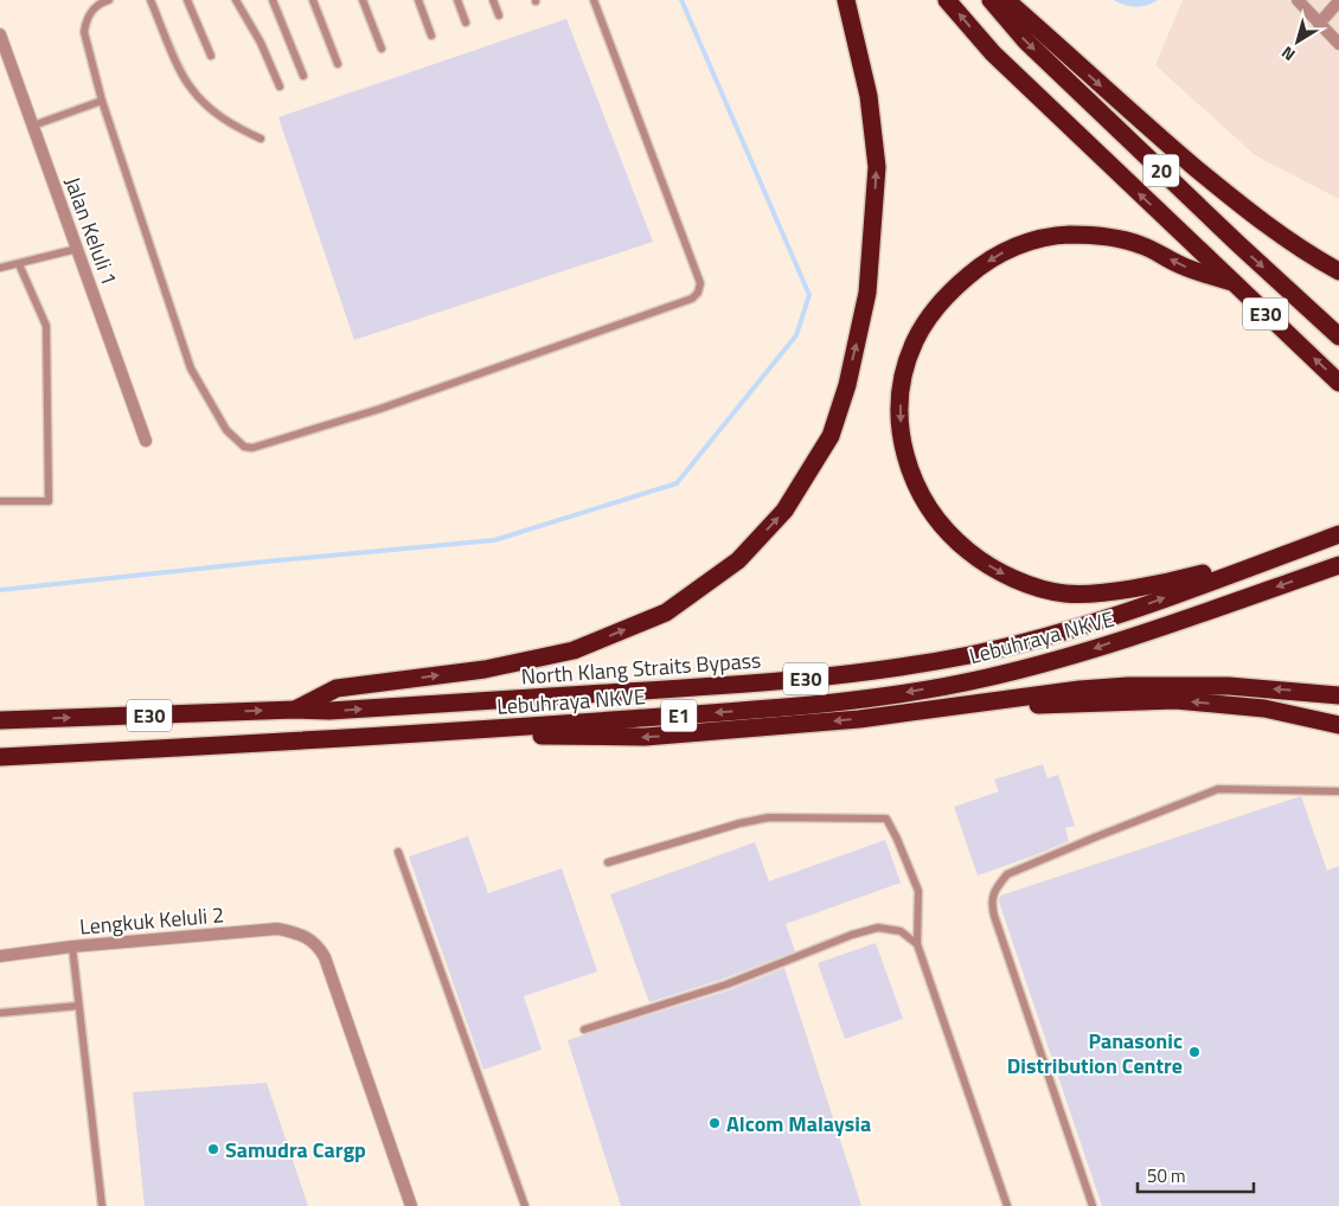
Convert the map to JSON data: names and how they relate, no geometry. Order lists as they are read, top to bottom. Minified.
{"streets":{"highway":["20","E30","Lebuhraya NKVE","North Klang Straits Bypass","E1"],"street":["Jalan Keluli 1","Lengkuk Keluli 2"]},"crossings":[["20","E30"],["E30","North Klang Straits Bypass"]],"places":["Panasonic Distribution Centre","Alcom Malaysia","Samudra Cargp"],"scale_bar":"50 m","north":"bottom left"}
